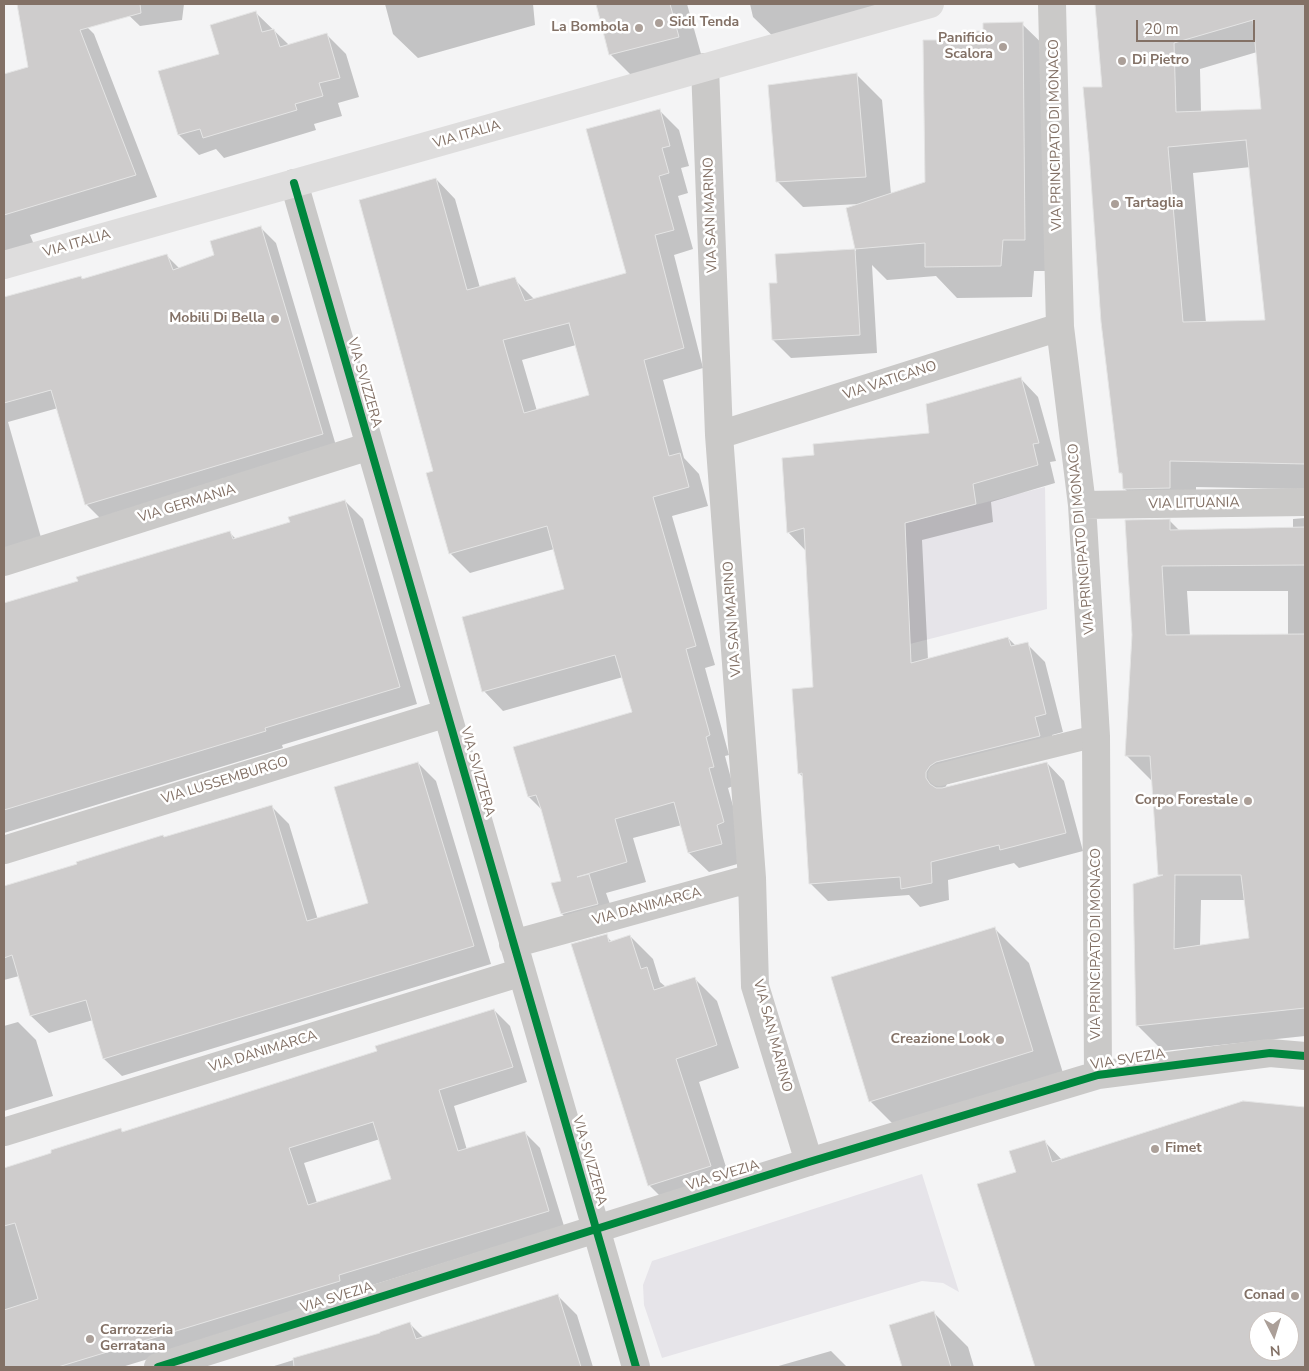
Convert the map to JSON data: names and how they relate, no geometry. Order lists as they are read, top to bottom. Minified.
{"streets":{"street":["VIA ITALIA","VIA PRINCIPATO DI MONACO","VIA SAN MARINO","VIA VATICANO","VIA SVIZZERA","VIA GERMANIA","VIA LITUANIA","VIA LUSSEMBURGO","VIA DANIMARCA","VIA SVEZIA"]},"crossings":[["VIA ITALIA","VIA SAN MARINO"],["VIA ITALIA","VIA SVIZZERA"],["VIA PRINCIPATO DI MONACO","VIA VATICANO"],["VIA PRINCIPATO DI MONACO","VIA LITUANIA"],["VIA PRINCIPATO DI MONACO","VIA SVEZIA"],["VIA SAN MARINO","VIA VATICANO"],["VIA SAN MARINO","VIA DANIMARCA"],["VIA SAN MARINO","VIA SVEZIA"],["VIA SVIZZERA","VIA GERMANIA"],["VIA SVIZZERA","VIA LUSSEMBURGO"],["VIA SVIZZERA","VIA DANIMARCA"],["VIA SVIZZERA","VIA SVEZIA"]],"places":["Sicil Tenda","La Bombola","Panificio Scalora","Di Pietro","Tartaglia","Mobili Di Bella","Corpo Forestale","Creazione Look","Fimet","Conad","Carrozzeria Gerratana"],"scale_bar":"20 m","north":"bottom"}
